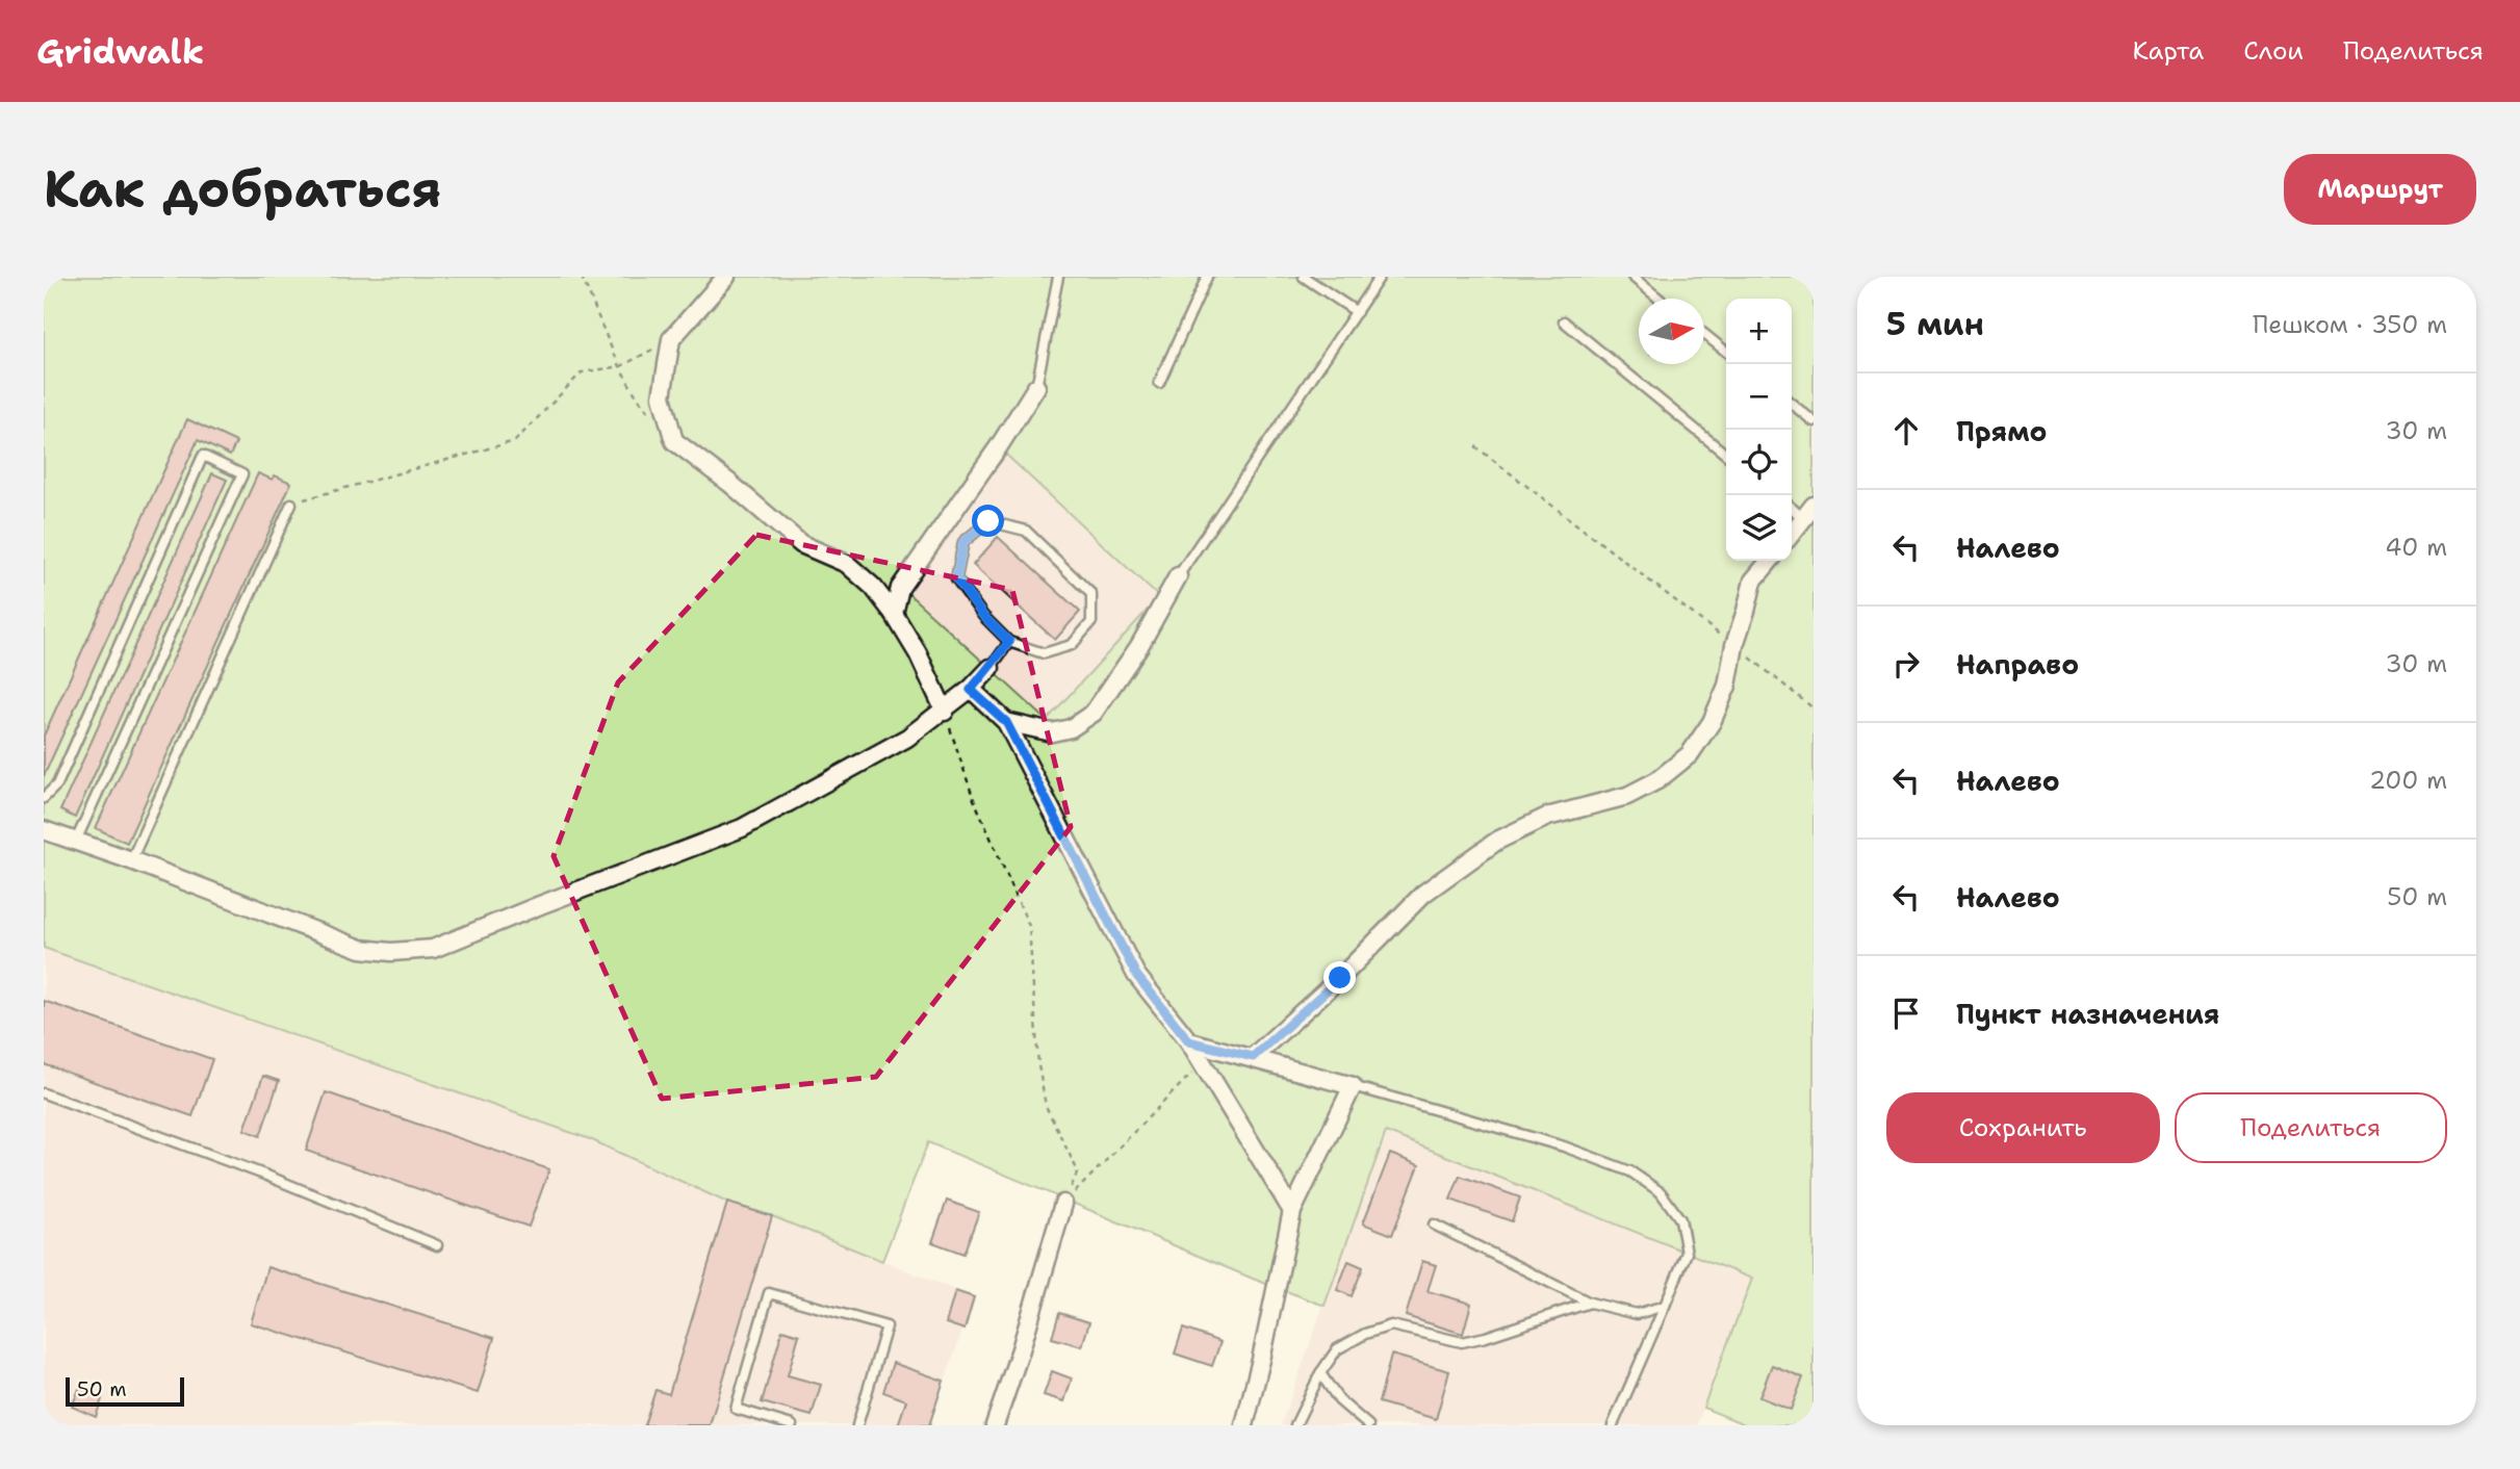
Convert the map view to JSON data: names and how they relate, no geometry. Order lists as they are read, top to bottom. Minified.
{"scale_bar":"50 m","north":"right","page":{"header":"Gridwalk","nav":["Карта","Слои","Поделиться"],"buttons":["Маршрут",["Сохранить","Поделиться"]],"title":"Как добраться","heading":["5 мин","Пешком · 350 m"],"map_buttons":["+","−"],"list":[["Прямо","30 m"],["Налево","40 m"],["Направо","30 m"],["Налево","200 m"],["Налево","50 m"],"Пункт назначения"],"scale":"50 m"}}
